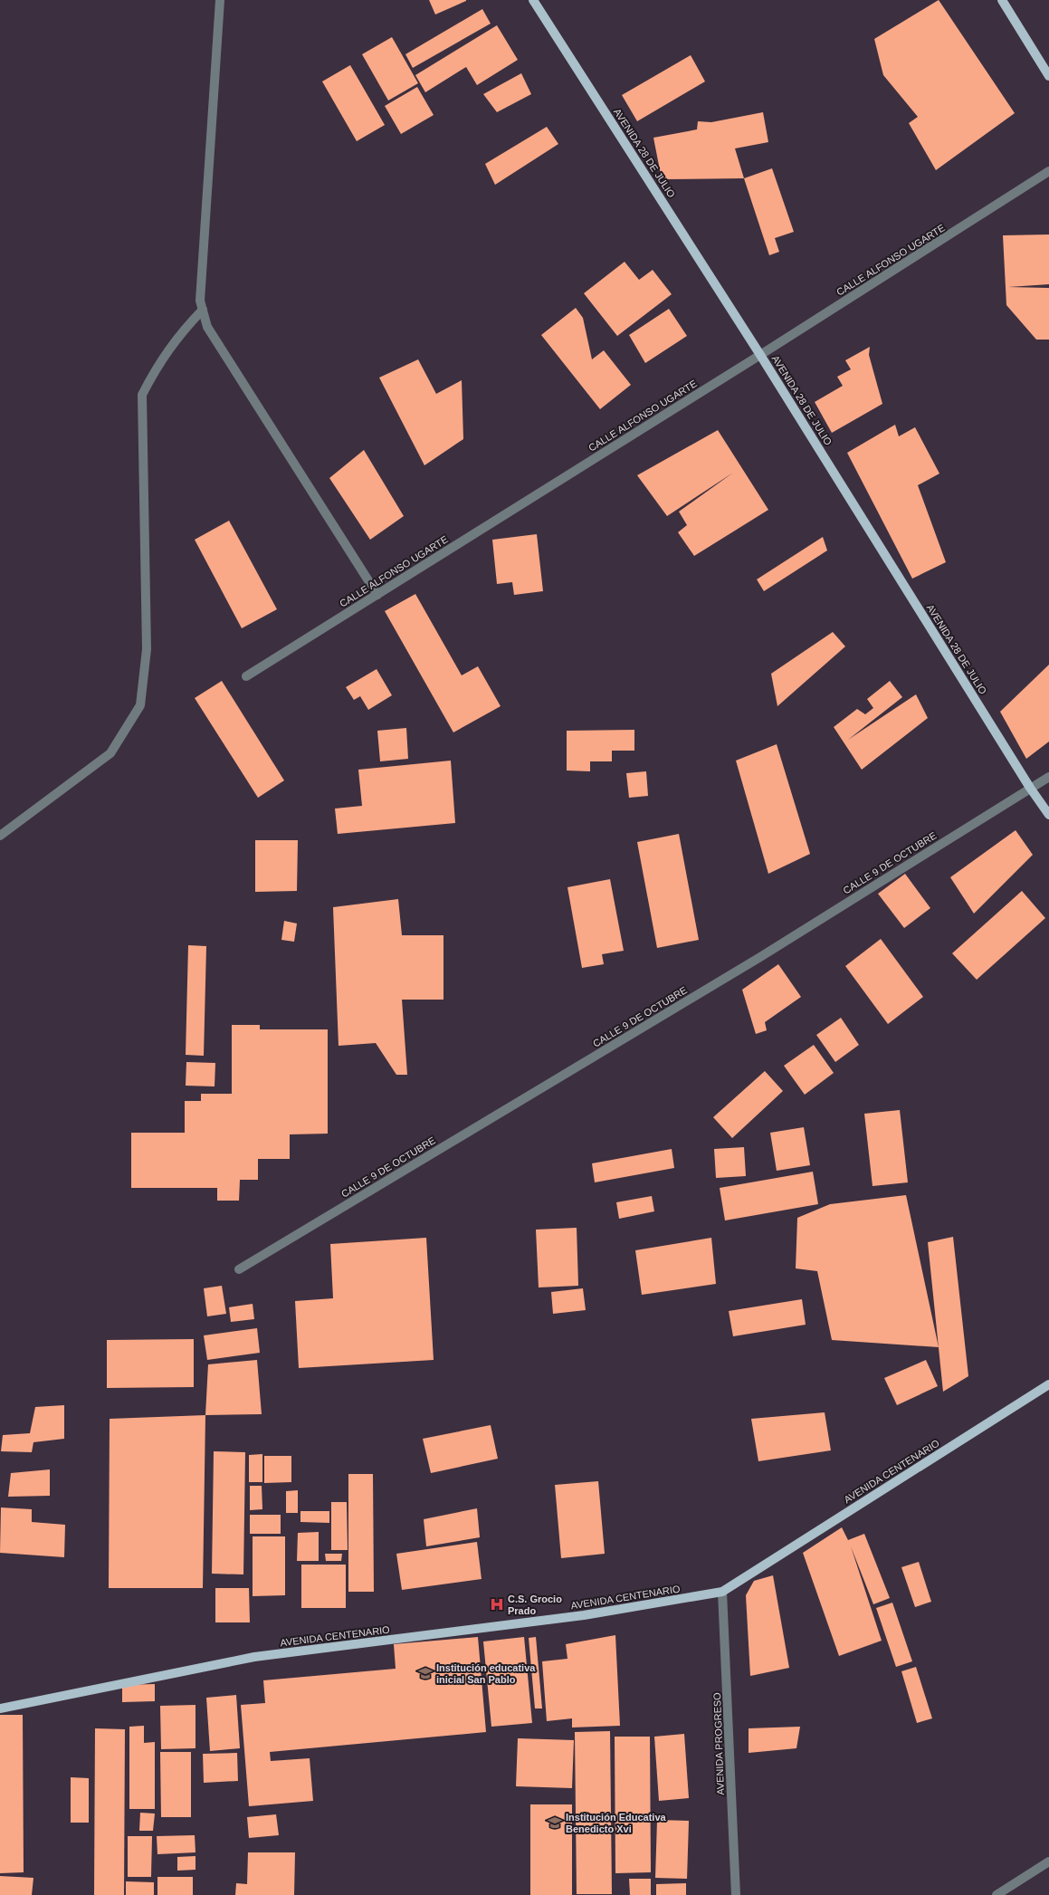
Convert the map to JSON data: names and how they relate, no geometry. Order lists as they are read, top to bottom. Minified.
{"streets":{"main road":["AVENIDA 28 DE JULIO","AVENIDA CENTENARIO"],"street":["CALLE ALFONSO UGARTE","CALLE 9 DE OCTUBRE","AVENIDA PROGRESO"]},"crossings":[["AVENIDA 28 DE JULIO","CALLE ALFONSO UGARTE"],["AVENIDA 28 DE JULIO","CALLE 9 DE OCTUBRE"],["AVENIDA CENTENARIO","AVENIDA PROGRESO"]],"places":{"hospital":["C.S. Grocio Prado"],"school or university":["Institución educativa inicial San Pablo","Institución Educativa Benedicto Xvi"]}}
